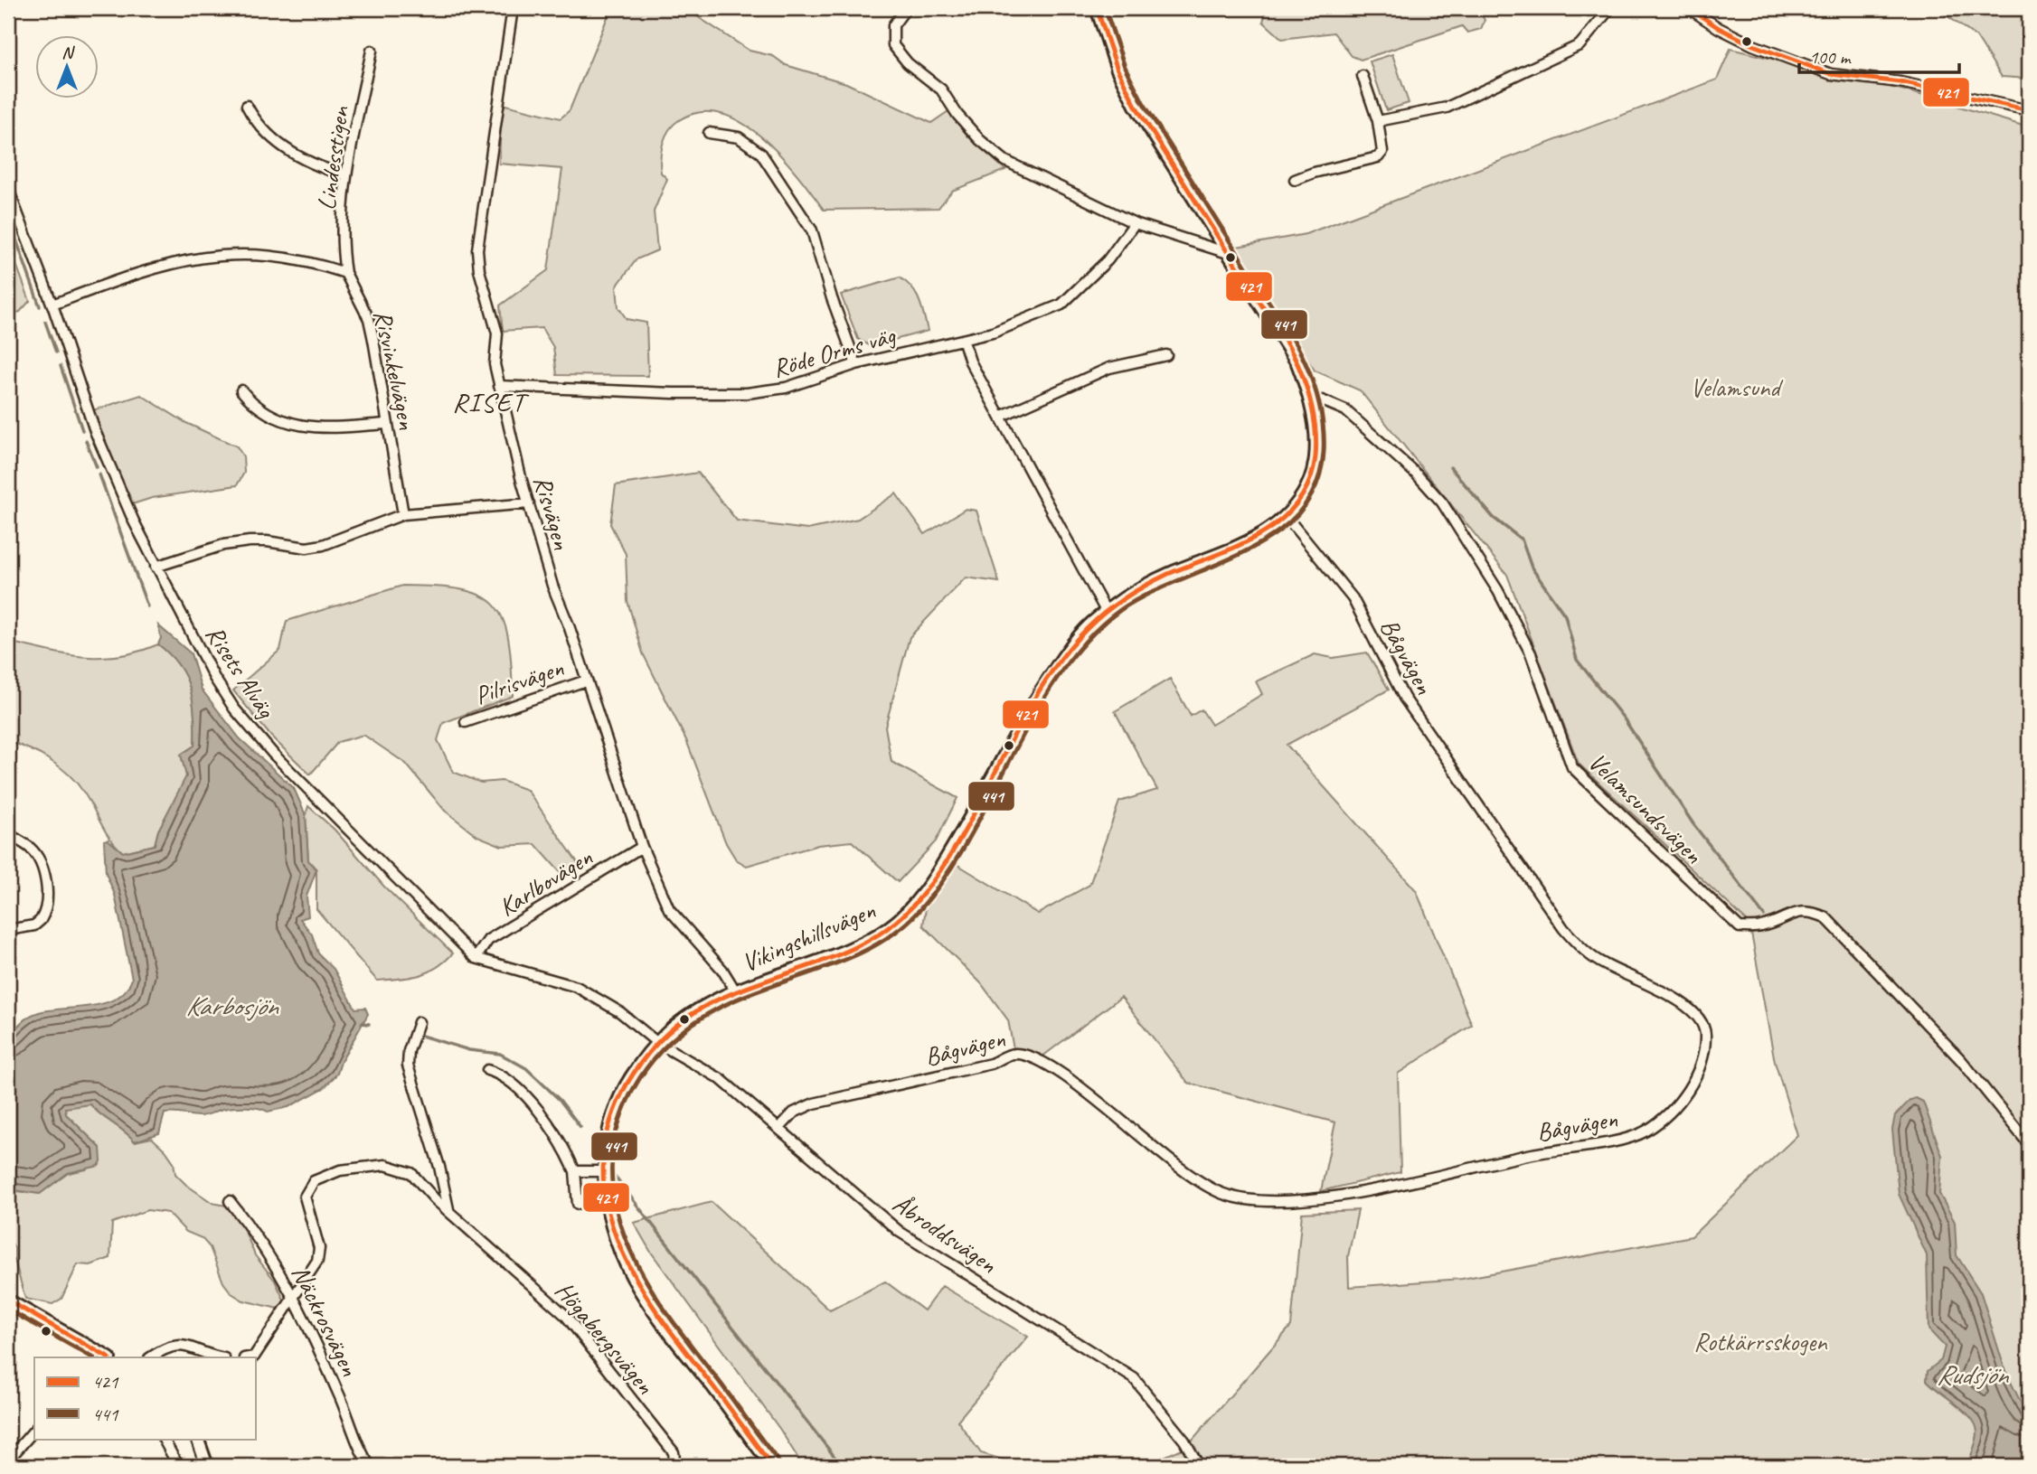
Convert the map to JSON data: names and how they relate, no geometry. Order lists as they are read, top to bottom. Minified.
{"streets":{"street":["Lindesstigen","Röde Orms väg","Risvinkelvägen","Risvägen","Bågvägen","Risets Alväg","Pilrisvägen","Velamsundsvägen","Karlbovägen","Vikingshillsvägen","Åbroddsvägen","Näckrosvägen","Högabergsvägen"]},"crossings":[["Lindesstigen","Risvinkelvägen"],["Röde Orms väg","Risvägen"],["Risvägen","Pilrisvägen"],["Risvägen","Karlbovägen"],["Risvägen","Vikingshillsvägen"],["Bågvägen","Vikingshillsvägen"],["Bågvägen","Åbroddsvägen"],["Risets Alväg","Karlbovägen"],["Risets Alväg","Vikingshillsvägen"],["Risets Alväg","Åbroddsvägen"],["Velamsundsvägen","Vikingshillsvägen"],["Vikingshillsvägen","Åbroddsvägen"],["Näckrosvägen","Högabergsvägen"]],"districts":["RISET"],"water":["Karbosjön","Rudsjön"],"parks":["Velamsund","Rotkärrsskogen"],"lines":["transit line 421","transit line 441"],"legend":["421","441"],"scale_bar":"100 m","north":"top"}
